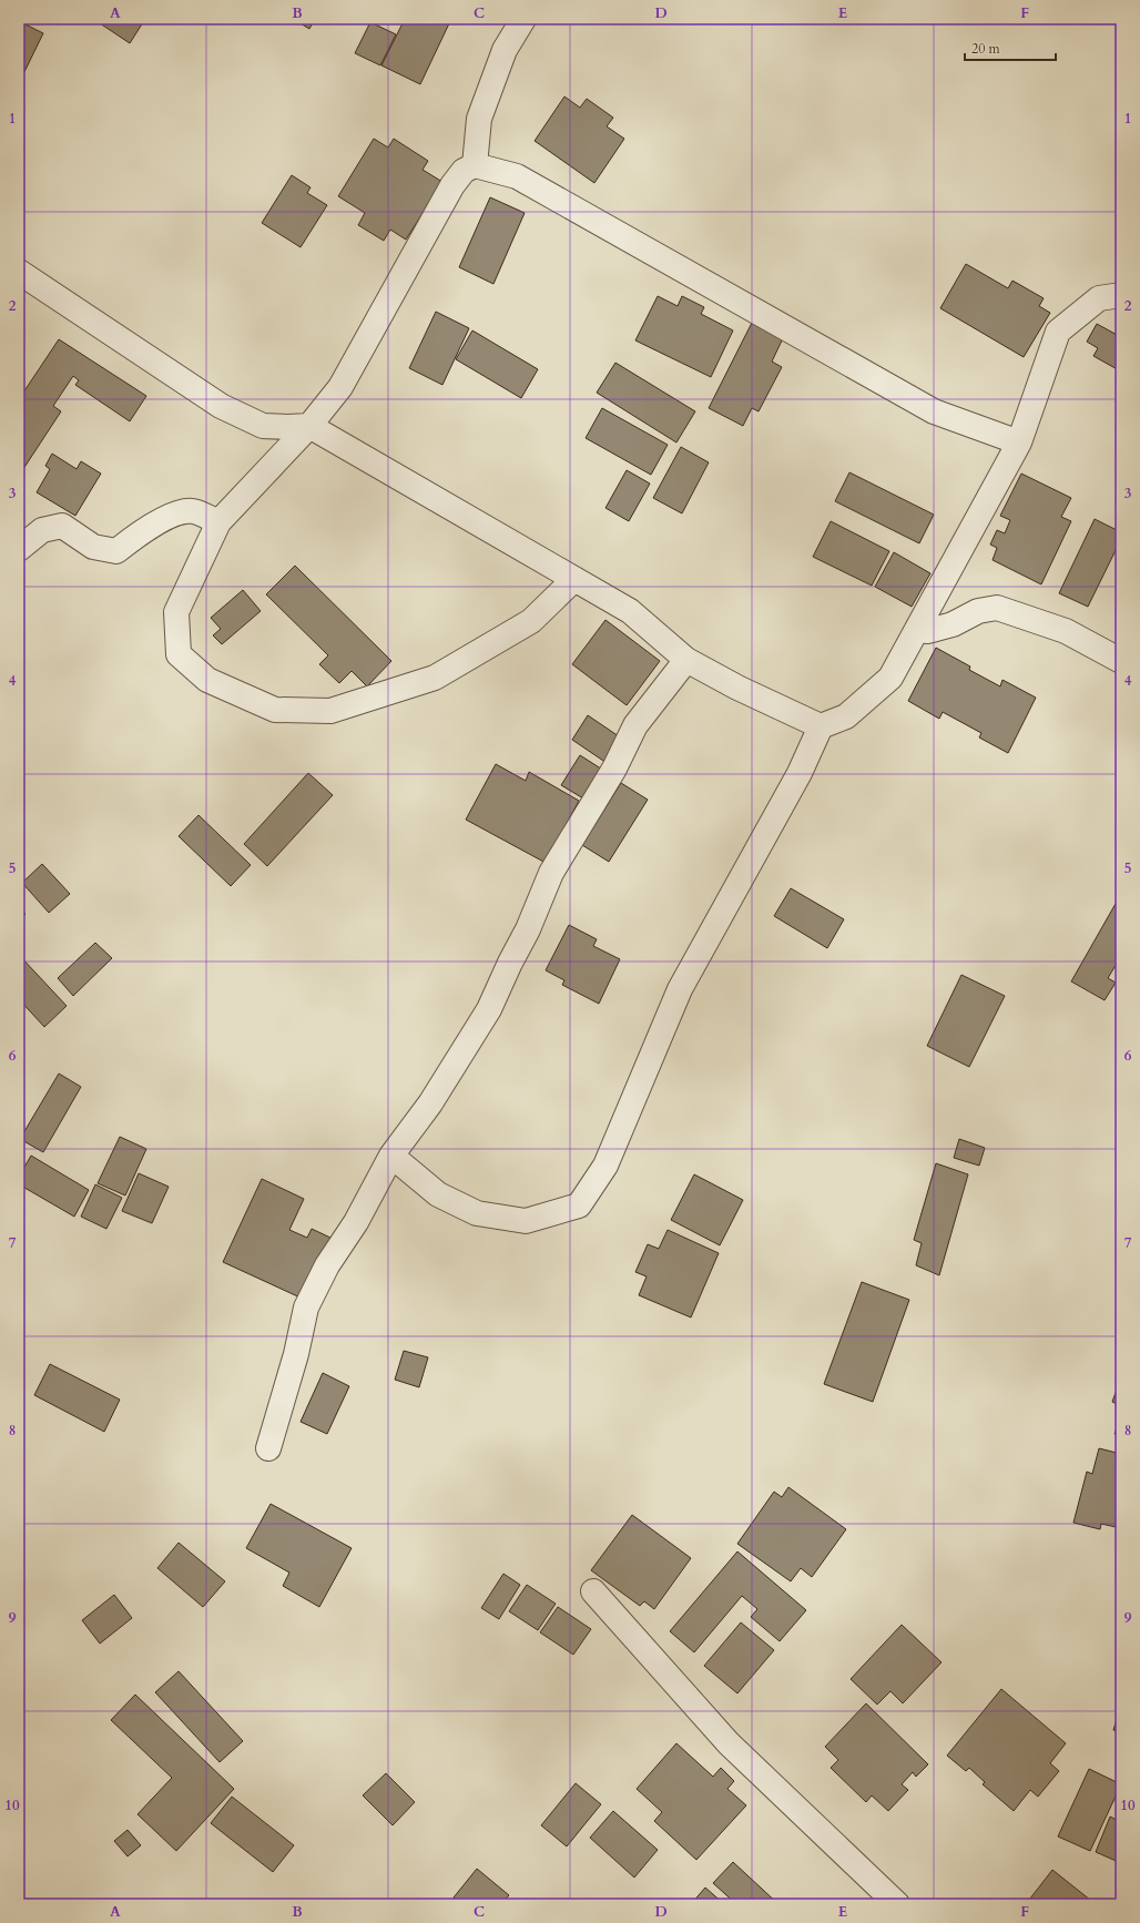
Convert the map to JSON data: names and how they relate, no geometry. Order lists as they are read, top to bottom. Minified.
{"scale_bar":"20 m","grid":{"columns":["A","B","C","D","E","F"],"rows":["1","2","3","4","5","6","7","8","9","10"]}}
